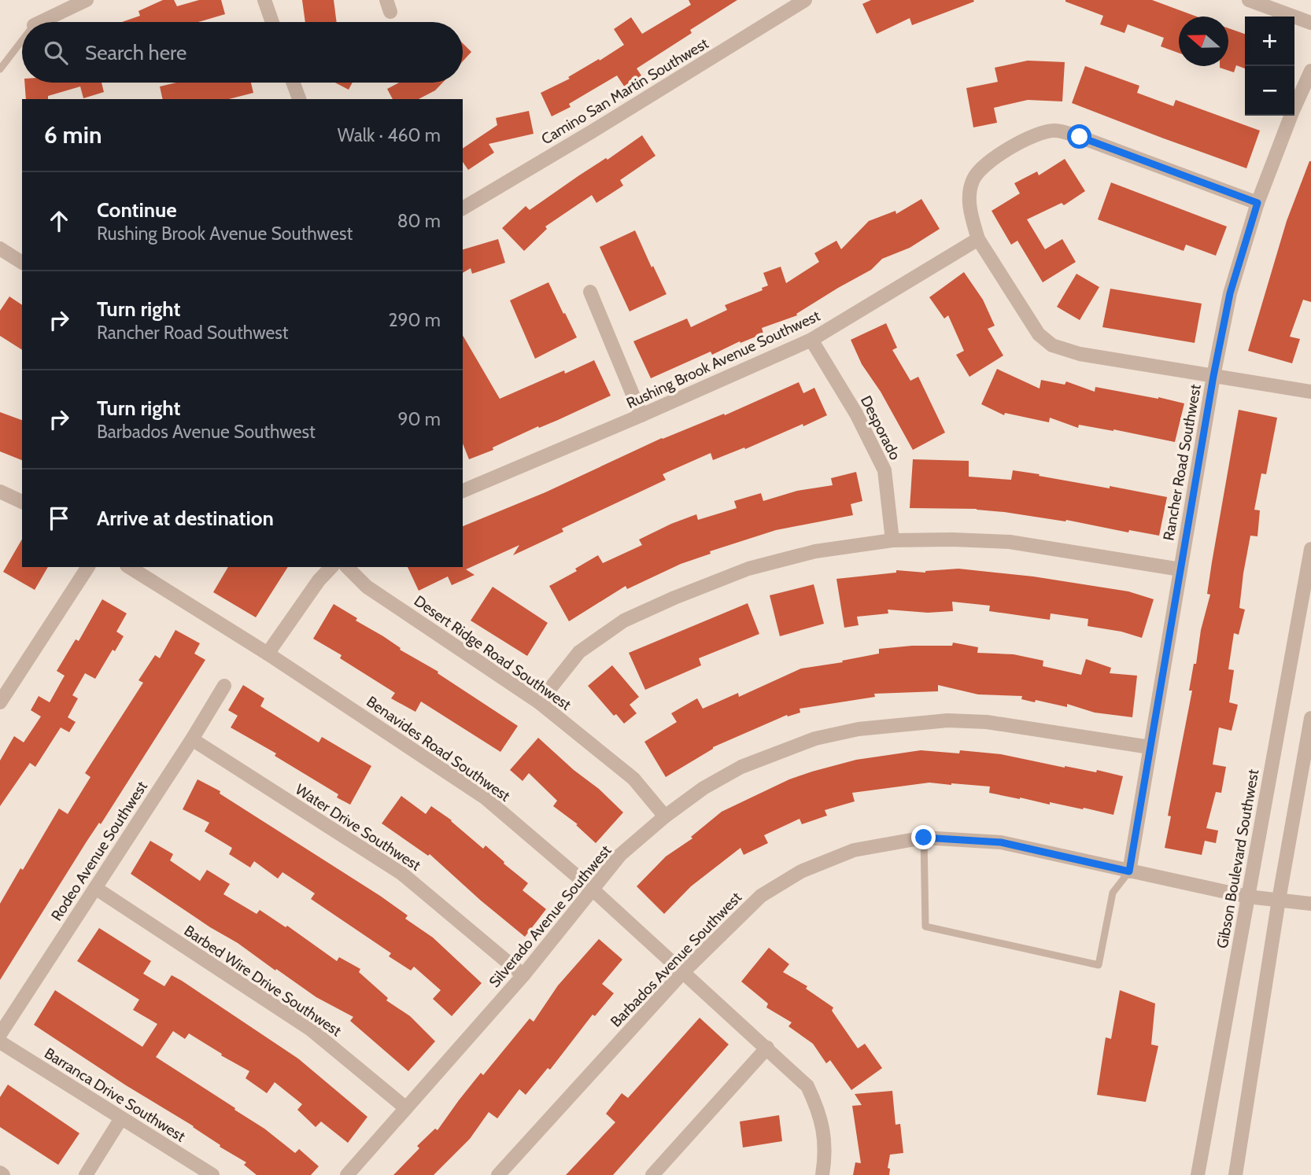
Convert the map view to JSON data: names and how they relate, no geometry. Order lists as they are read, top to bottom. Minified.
{"streets":{"street":["Camino San Martin Southwest","Rushing Brook Avenue Southwest","Desporado","Rancher Road Southwest","Desert Ridge Road Southwest","Benavides Road Southwest","Water Drive Southwest","Rodeo Avenue Southwest","Gibson Boulevard Southwest","Silverado Avenue Southwest","Barbados Avenue Southwest","Barbed Wire Drive Southwest","Barranca Drive Southwest"]},"crossings":[["Rushing Brook Avenue Southwest","Desporado"],["Rancher Road Southwest","Silverado Avenue Southwest"],["Rancher Road Southwest","Barbados Avenue Southwest"],["Desert Ridge Road Southwest","Silverado Avenue Southwest"],["Benavides Road Southwest","Silverado Avenue Southwest"],["Benavides Road Southwest","Barbados Avenue Southwest"],["Water Drive Southwest","Rodeo Avenue Southwest"],["Water Drive Southwest","Silverado Avenue Southwest"],["Rodeo Avenue Southwest","Barbed Wire Drive Southwest"],["Gibson Boulevard Southwest","Barbados Avenue Southwest"],["Silverado Avenue Southwest","Barbed Wire Drive Southwest"]],"north":"left","page":{"map_buttons":["+","−"],"search":"Search here","heading":["6 min","Walk · 460 m"],"list":[["Continue","Rushing Brook Avenue Southwest","80 m"],["Turn right","Rancher Road Southwest","290 m"],["Turn right","Barbados Avenue Southwest","90 m"],"Arrive at destination"]}}
